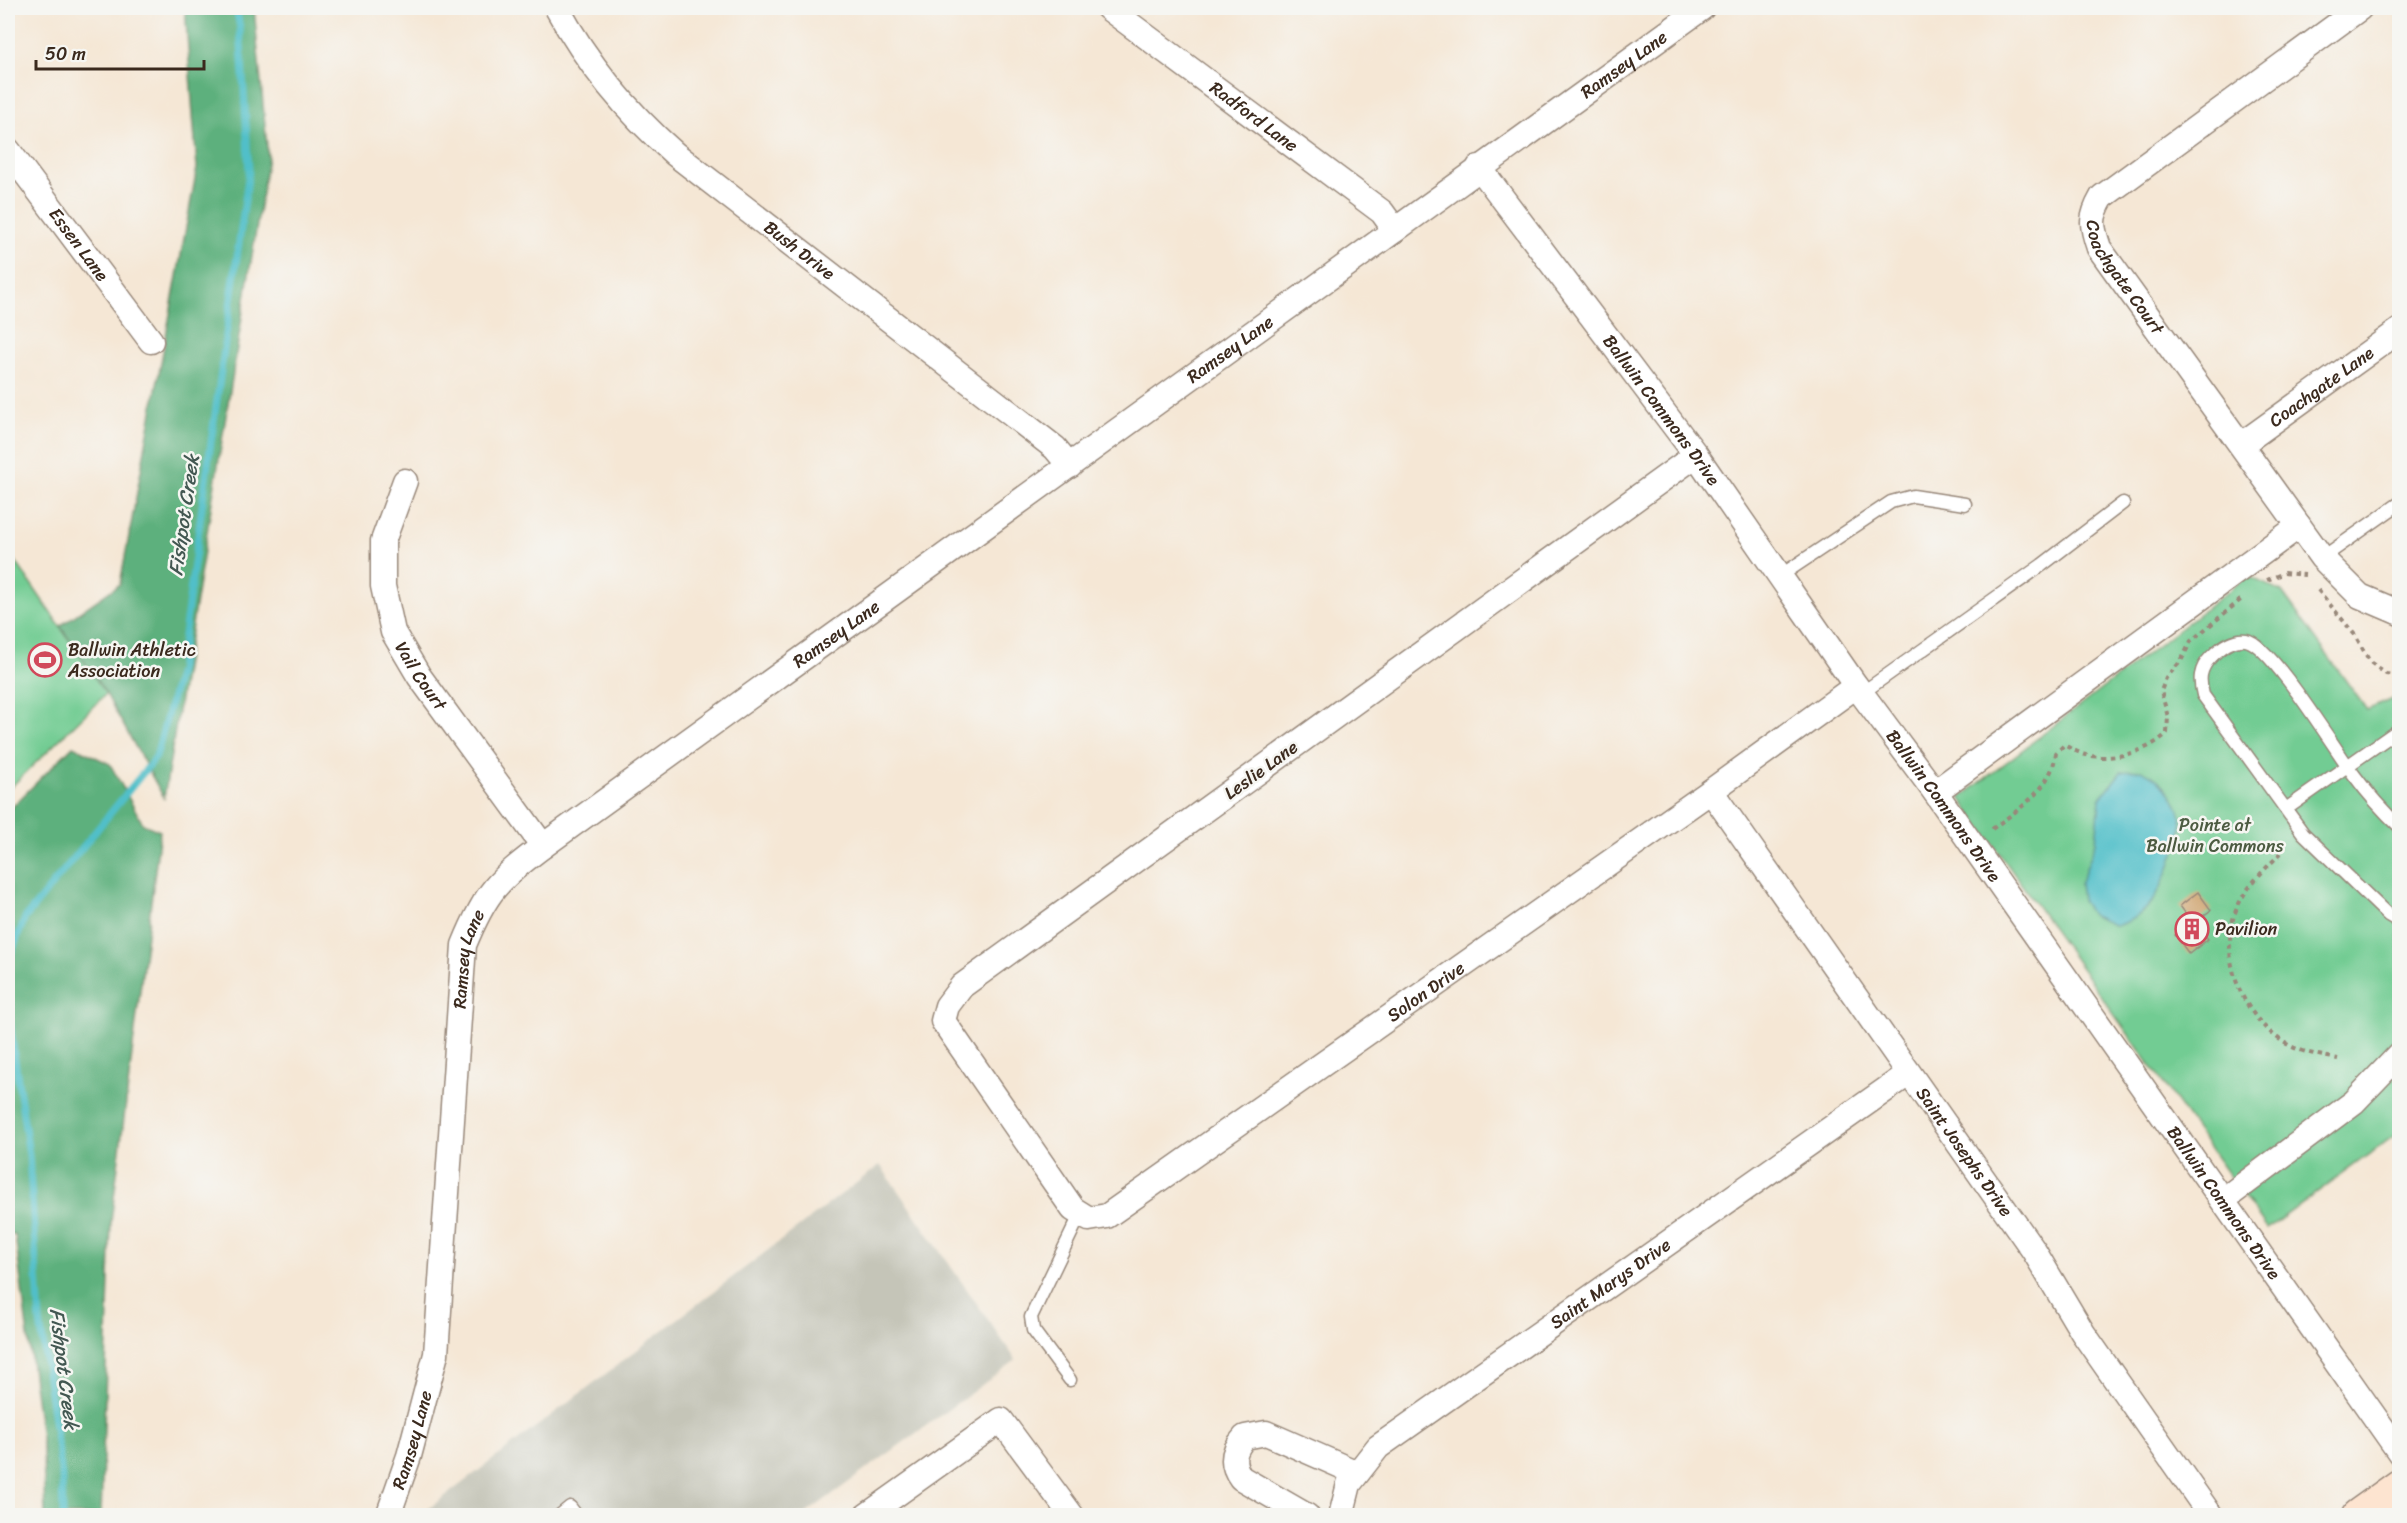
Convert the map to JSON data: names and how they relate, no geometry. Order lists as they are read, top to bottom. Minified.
{"streets":{"street":["Ramsey Lane","Radford Lane","Essen Lane","Bush Drive","Coachgate Court","Coachgate Lane","Ballwin Commons Drive","Vail Court","Leslie Lane","Solon Drive","Saint Josephs Drive","Saint Marys Drive"]},"crossings":[["Ramsey Lane","Radford Lane"],["Ramsey Lane","Bush Drive"],["Ramsey Lane","Ballwin Commons Drive"],["Ramsey Lane","Vail Court"],["Coachgate Court","Coachgate Lane"],["Ballwin Commons Drive","Leslie Lane"],["Ballwin Commons Drive","Solon Drive"],["Leslie Lane","Solon Drive"],["Solon Drive","Saint Josephs Drive"],["Saint Josephs Drive","Saint Marys Drive"]],"water":["Fishpot Creek"],"parks":["Pointe at Ballwin Commons"],"places":{"sports":["Ballwin Athletic Association"],"building":["Pavilion"]},"scale_bar":"50 m"}
